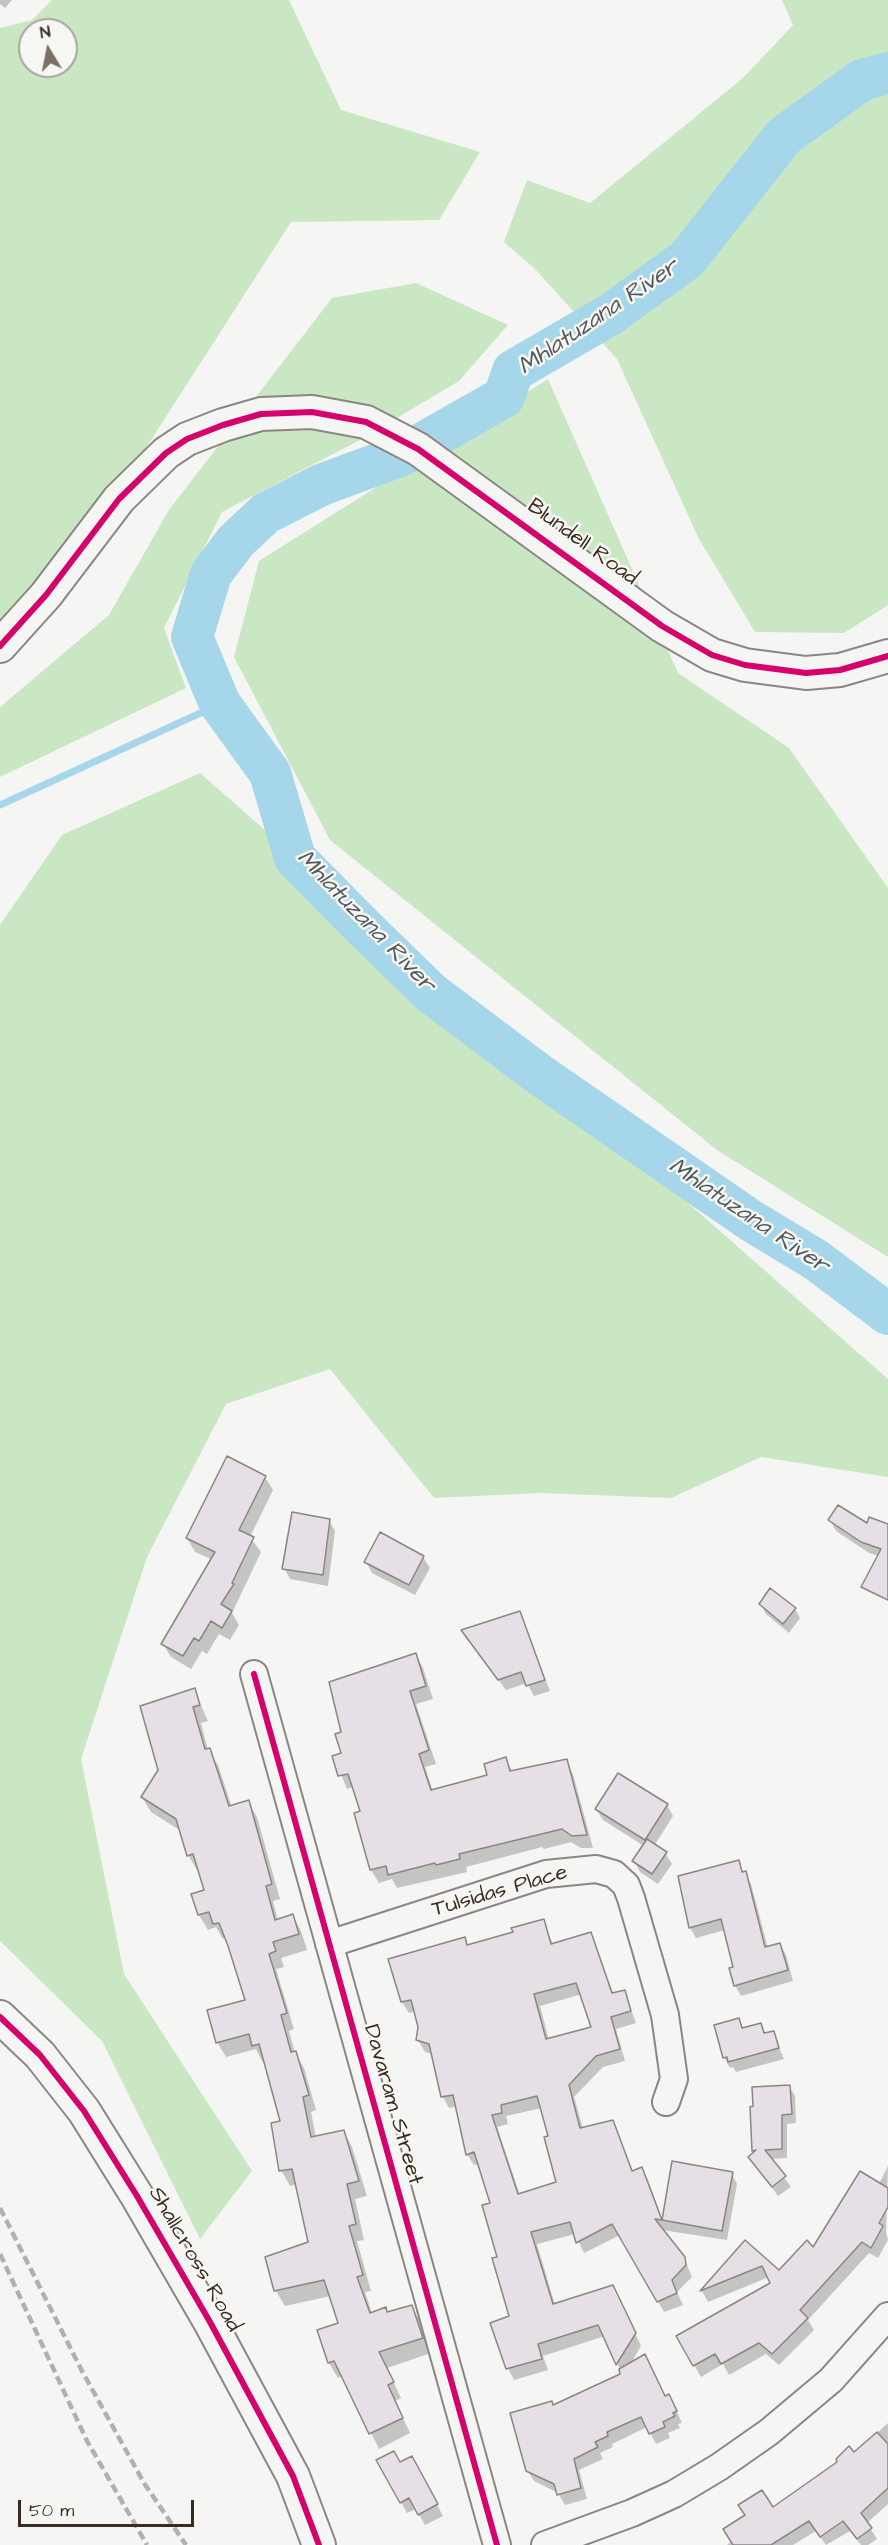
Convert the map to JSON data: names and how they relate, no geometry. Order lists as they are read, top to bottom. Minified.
{"streets":{"street":["Blundell Road","Tulsidas Place","Davaram Street","Shallcross Road"]},"crossings":[["Tulsidas Place","Davaram Street"]],"water":["Mhlatuzana River"],"scale_bar":"50 m","north":"top"}
